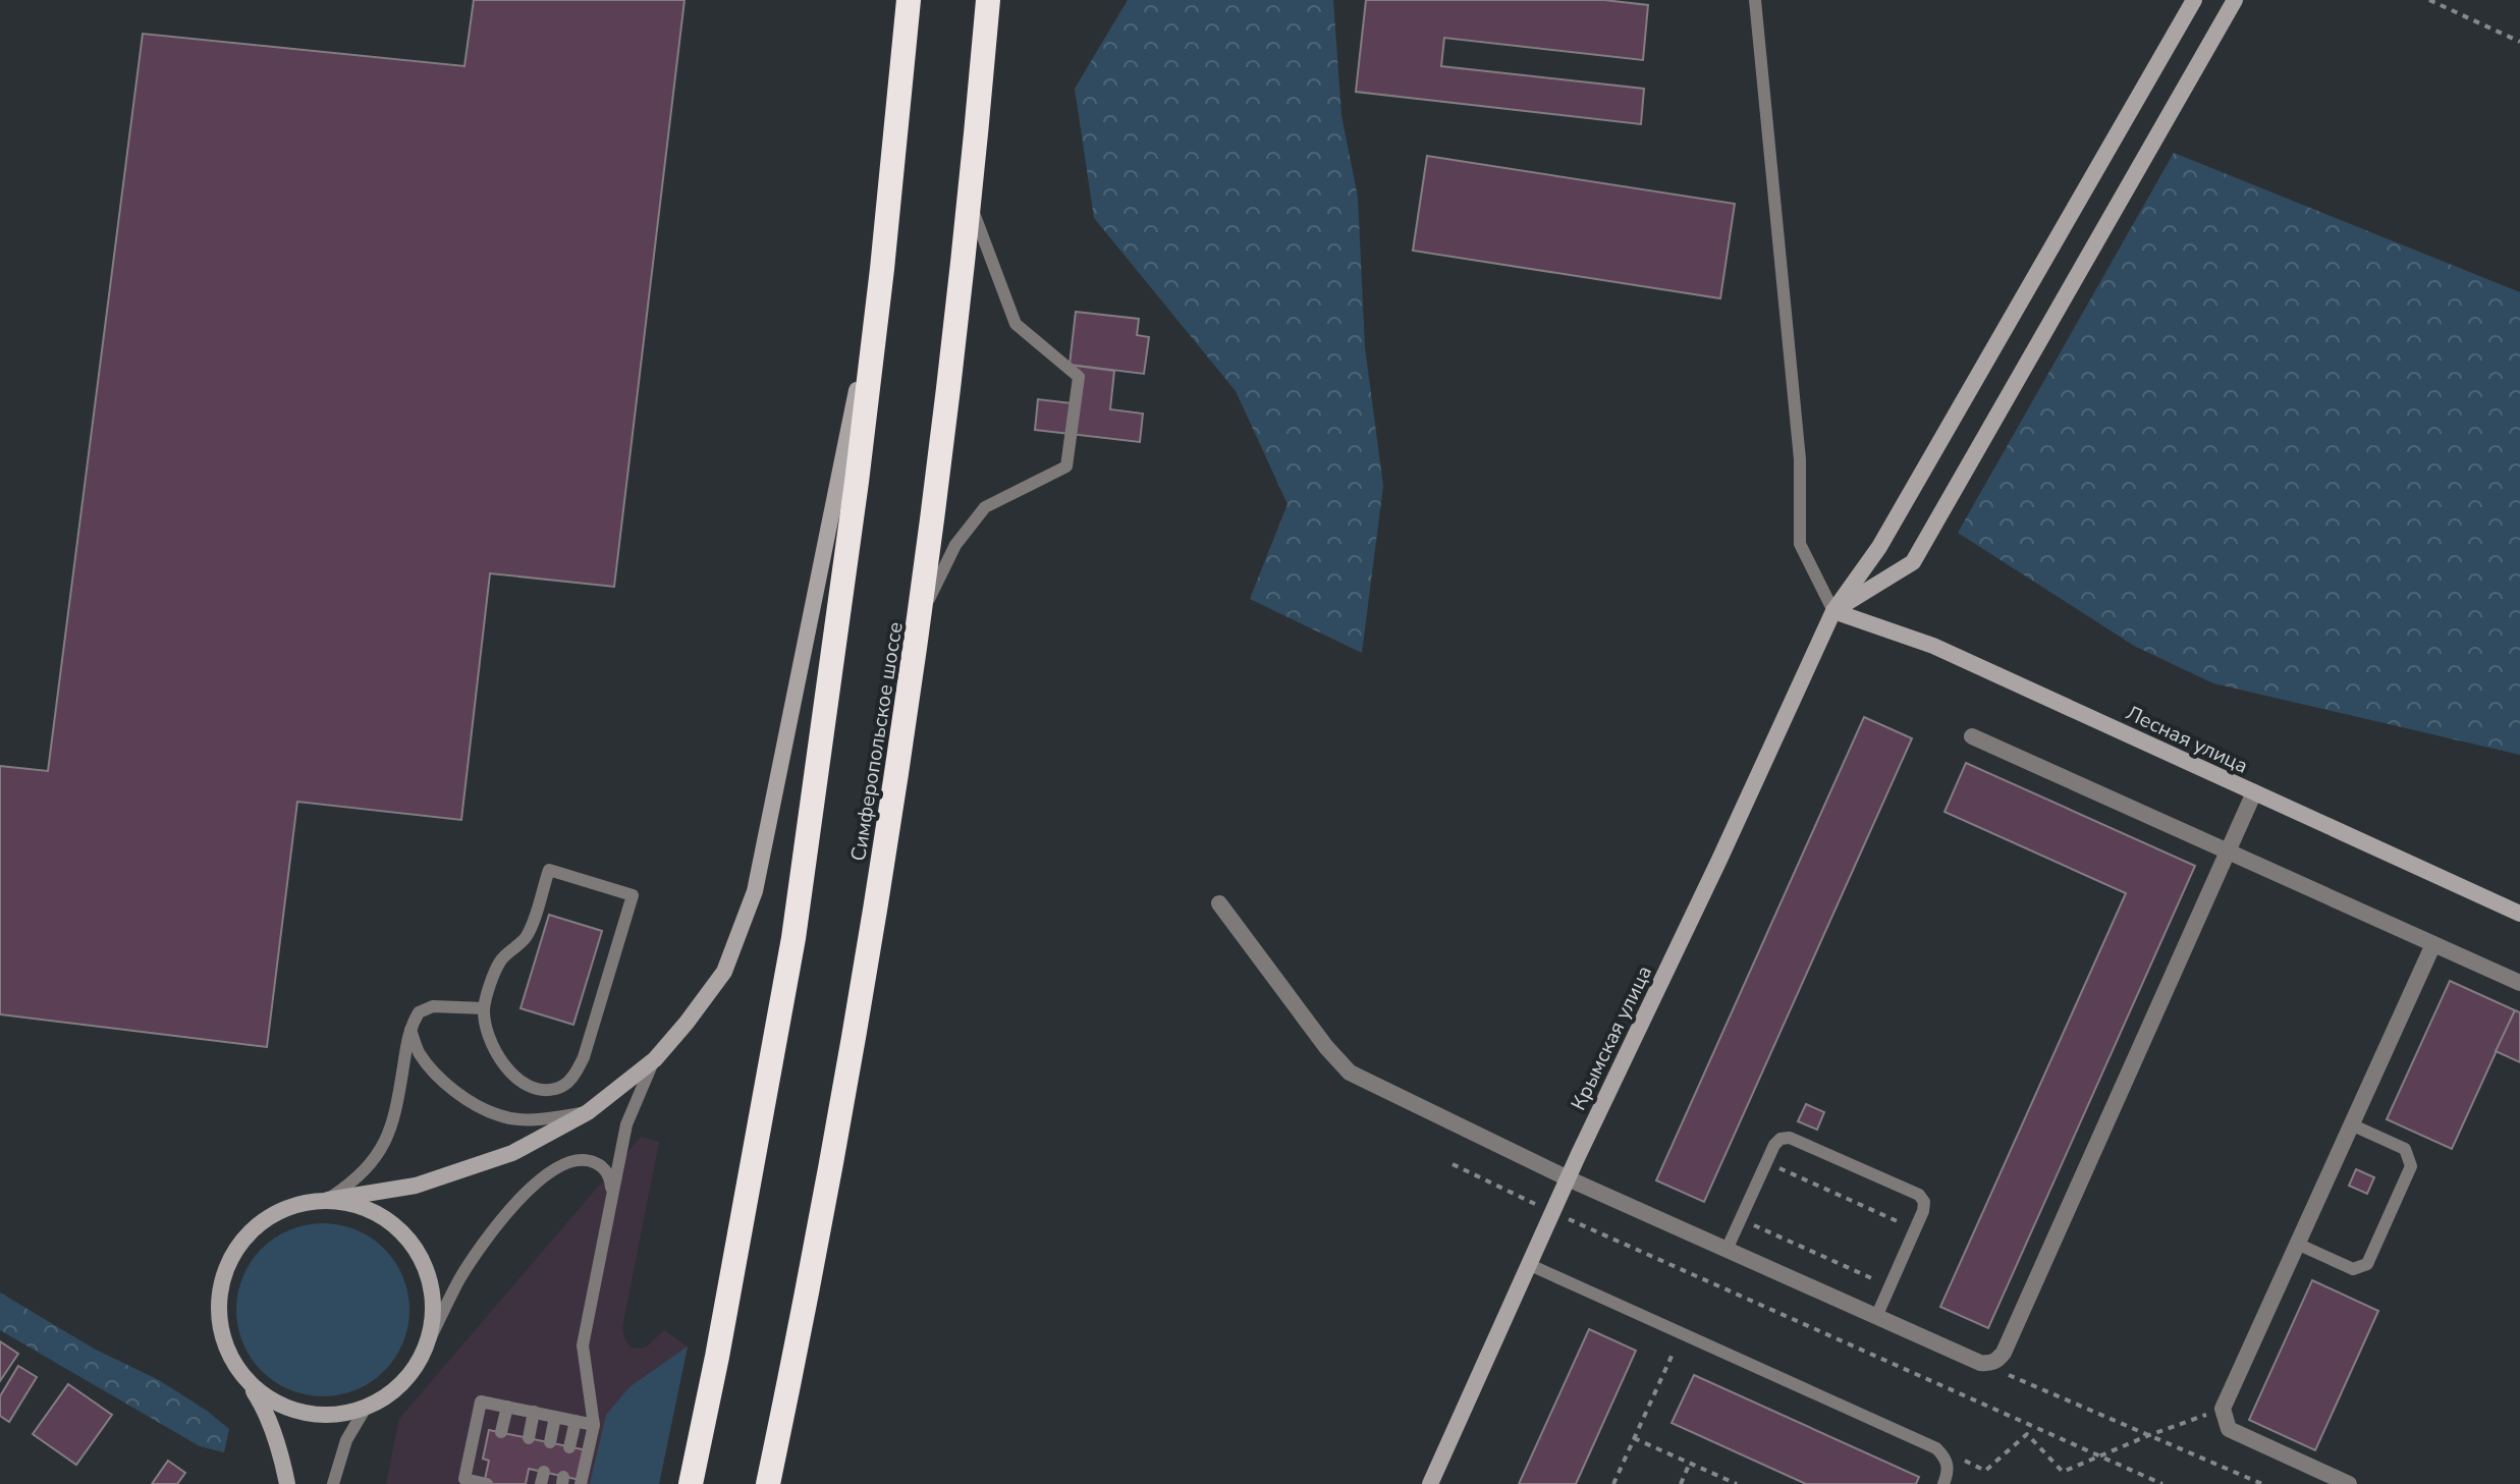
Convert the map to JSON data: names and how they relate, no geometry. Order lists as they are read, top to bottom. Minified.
{"streets":{"highway":["Симферопольское шоссе"],"street":["Лесная улица","Крымская улица"]},"crossings":[["Лесная улица","Крымская улица"]]}
